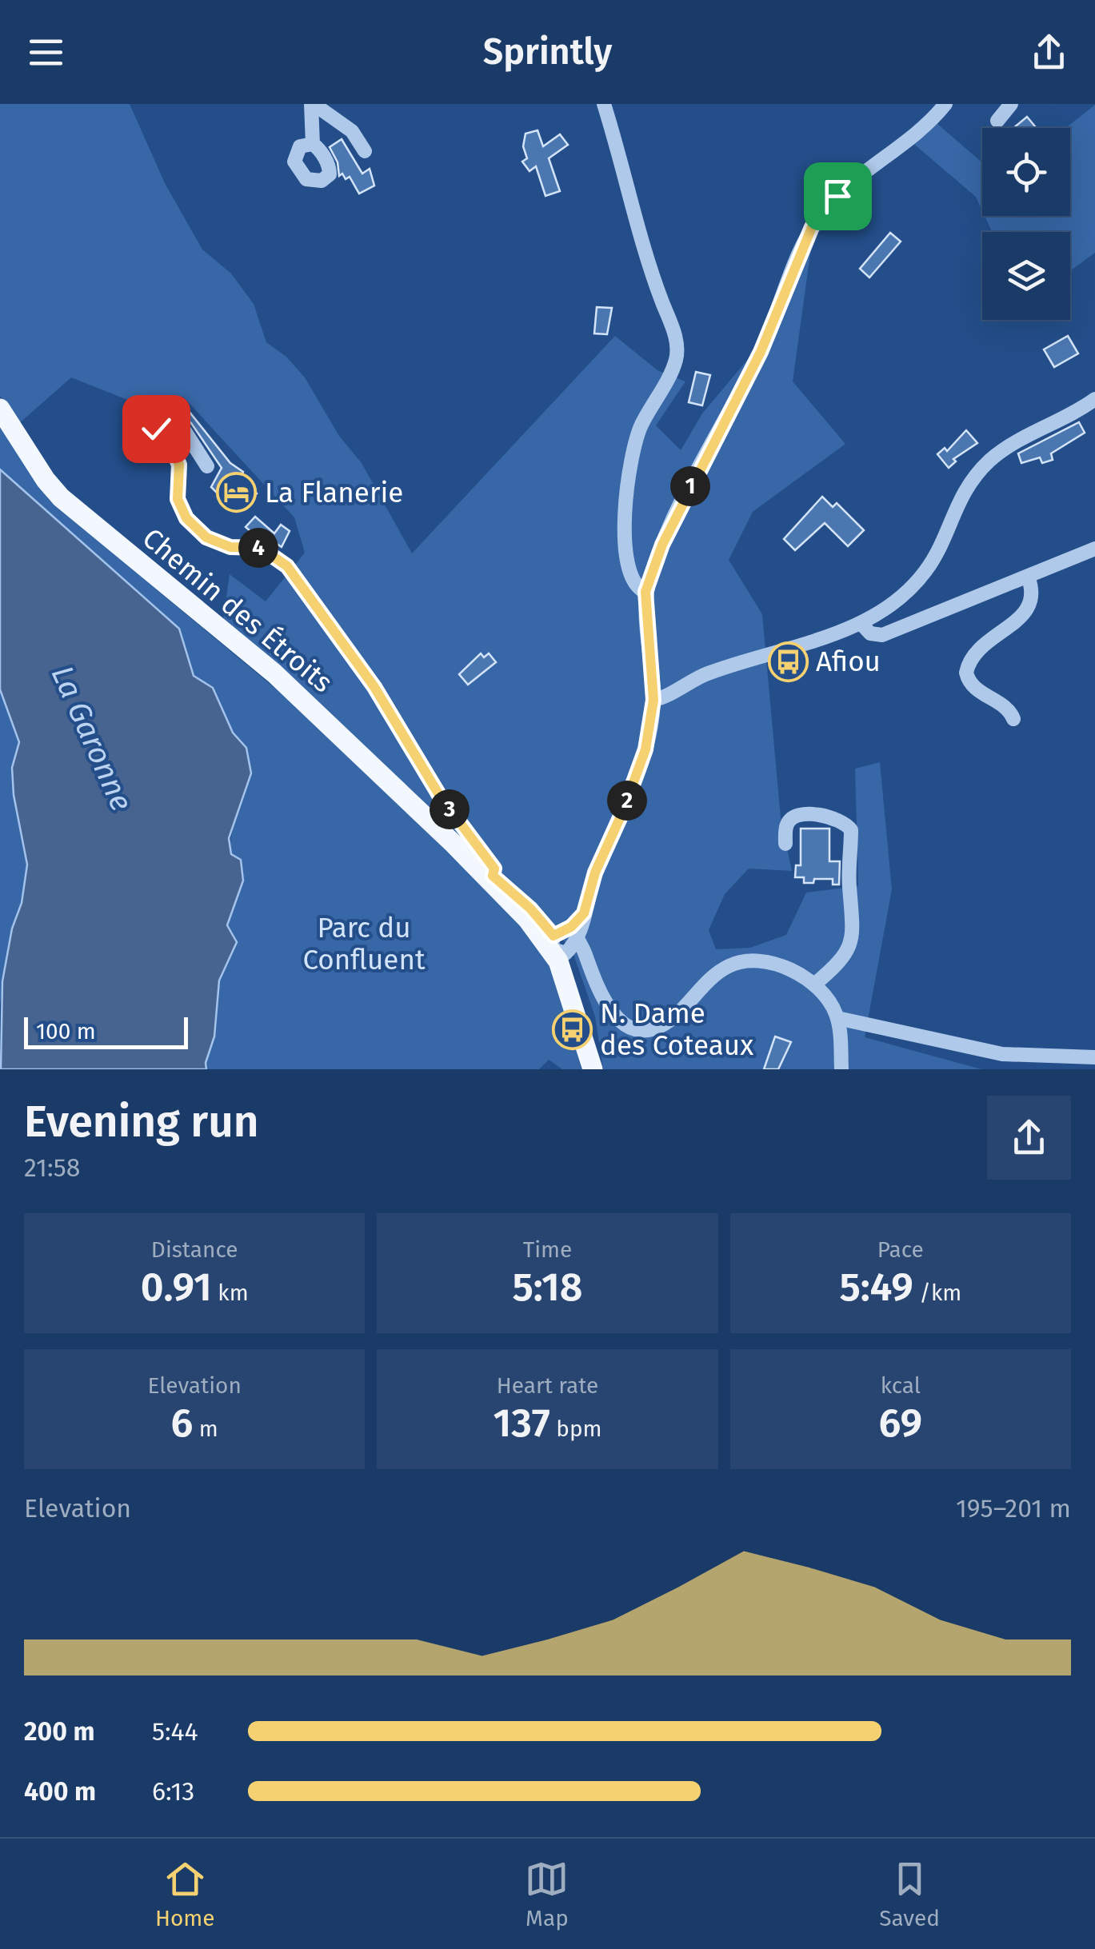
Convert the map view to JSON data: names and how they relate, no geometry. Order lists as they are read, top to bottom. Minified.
{"streets":{"main road":["Chemin des Étroits"]},"water":["La Garonne"],"parks":["Parc du Confluent"],"places":{"hotel":["La Flanerie"],"bus stop":["Afiou","N. Dame des Coteaux"]},"scale_bar":"100 m","page":{"header":"Sprintly","pins":["1","4","2","3"],"scale":"100 m","heading":["Evening run","21:58"],"stats":[["Distance","0.91 km"],["Time","5:18"],["Pace","5:49 /km"],["Elevation","6 m"],["Heart rate","137 bpm"],["kcal","69"]],"chart":["Elevation","195–201 m"],"list":[{"name":"200 m","note":"5:44"},{"name":"400 m","note":"6:13"}],"tabs":["Home","Map","Saved"]}}
